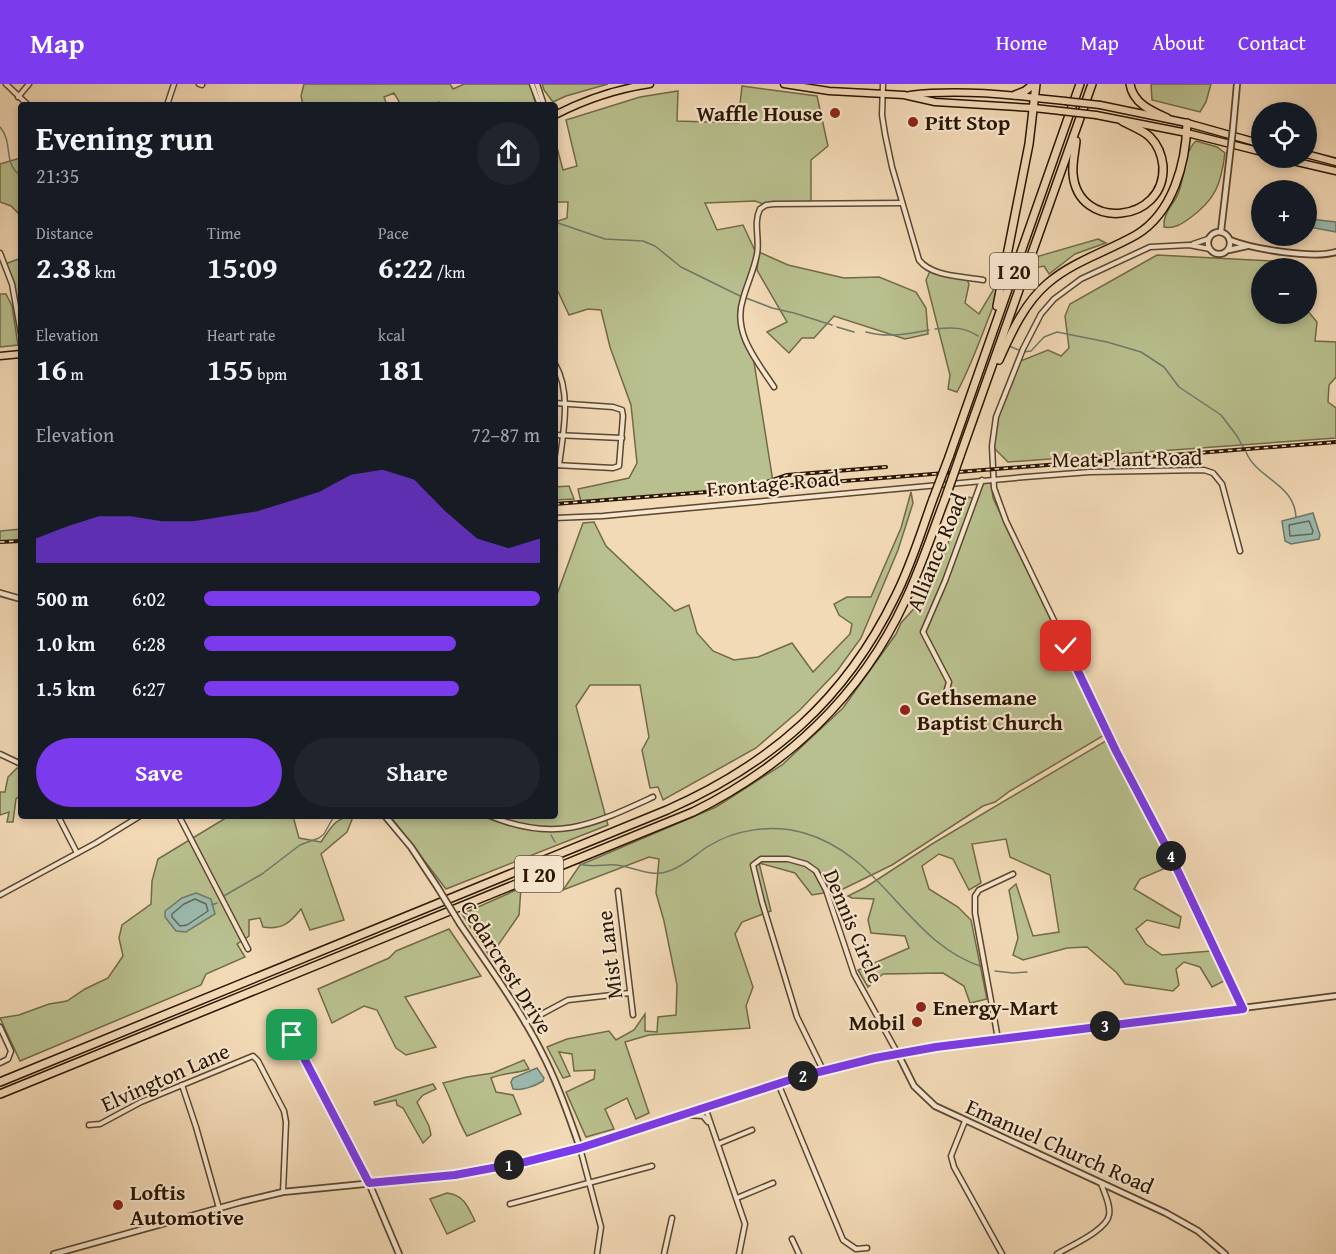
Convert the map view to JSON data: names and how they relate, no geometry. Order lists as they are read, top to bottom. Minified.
{"streets":{"highway":["I 20"],"street":["Meat Plant Road","Frontage Road","Alliance Road","Dennis Circle","Mist Lane","Cedarcrest Drive","Elvington Lane","Emanuel Church Road"]},"crossings":[["Meat Plant Road","Frontage Road"],["Frontage Road","Alliance Road"],["Dennis Circle","Emanuel Church Road"]],"places":["Waffle House","Pitt Stop","Gethsemane Baptist Church","Energy-Mart","Mobil","Loftis Automotive"],"page":{"header":"Map","nav":["Home","Map","About","Contact"],"map_buttons":["+","−"],"heading":["Evening run","21:35"],"stats":[["Distance","2.38 km"],["Time","15:09"],["Pace","6:22 /km"],["Elevation","16 m"],["Heart rate","155 bpm"],["kcal","181"]],"chart":["Elevation","72–87 m"],"list":[{"name":"500 m","note":"6:02"},{"name":"1.0 km","note":"6:28"},{"name":"1.5 km","note":"6:27"}],"buttons":["Save","Share"],"pins":["4","3","2","1"]}}
